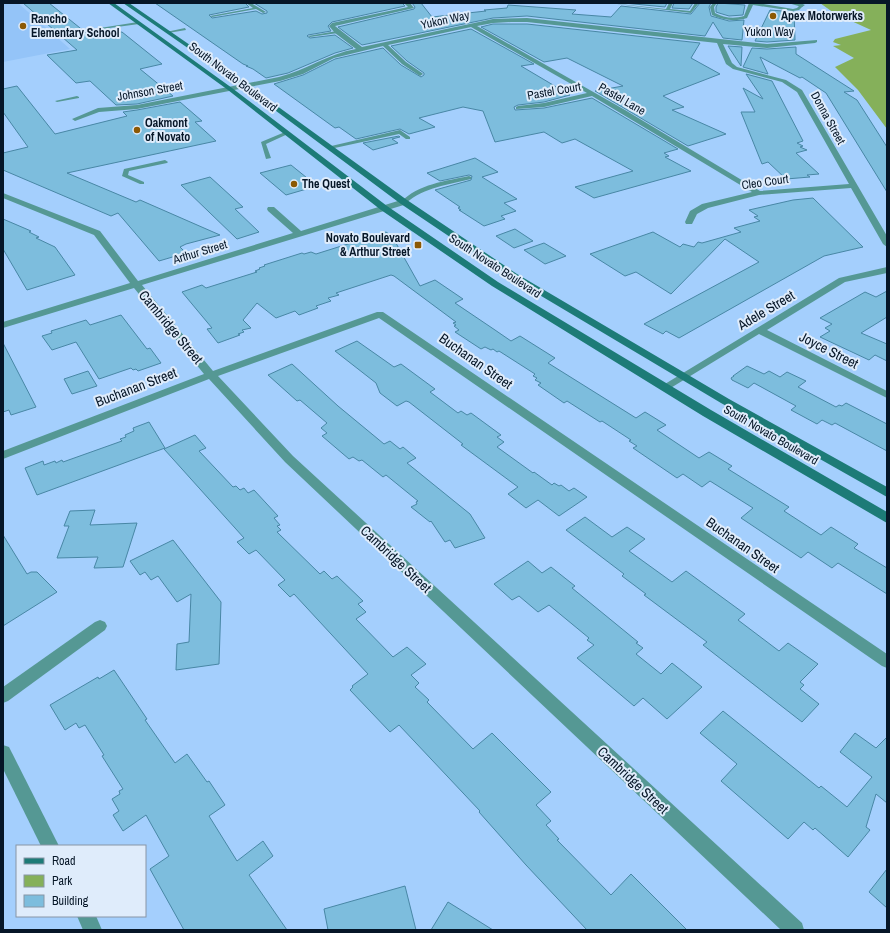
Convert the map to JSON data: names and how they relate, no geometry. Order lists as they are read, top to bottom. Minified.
{"streets":{"main road":["South Novato Boulevard"],"street":["Yukon Way","Johnson Street","Pastel Court","Pastel Lane","Donna Street","Cleo Court","Arthur Street","Adele Street","Cambridge Street","Joyce Street","Buchanan Street"]},"crossings":[["Yukon Way","South Novato Boulevard"],["Yukon Way","Johnson Street"],["Yukon Way","Pastel Lane"],["Yukon Way","Donna Street"],["South Novato Boulevard","Johnson Street"],["South Novato Boulevard","Arthur Street"],["South Novato Boulevard","Adele Street"],["Pastel Court","Pastel Lane"],["Pastel Lane","Cleo Court"],["Donna Street","Cleo Court"],["Arthur Street","Cambridge Street"],["Adele Street","Joyce Street"],["Cambridge Street","Buchanan Street"]],"places":{"other":["Apex Motorwerks","Rancho Elementary School","Oakmont of Novato","The Quest"],"transit":["Novato Boulevard & Arthur Street"]},"legend":["Road","Park","Building"]}
